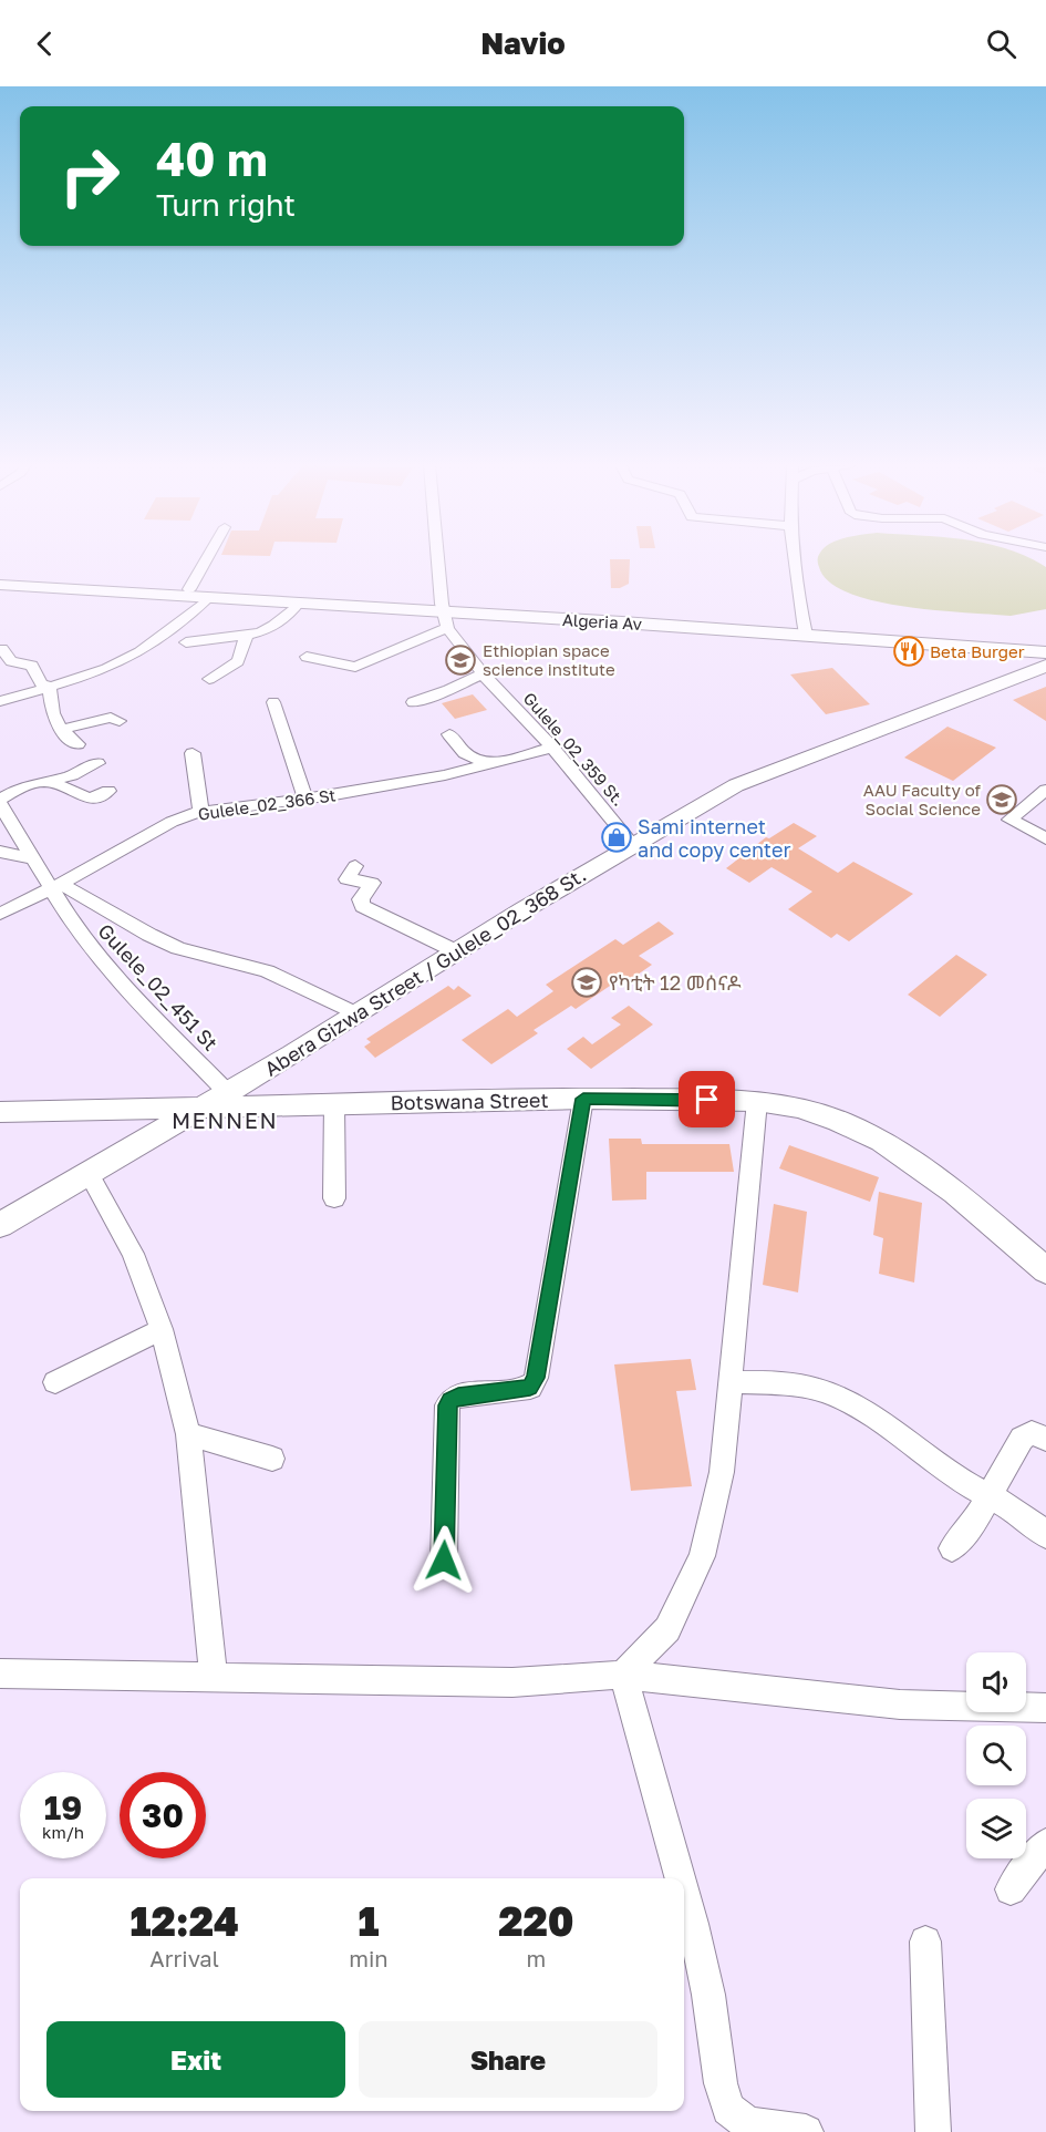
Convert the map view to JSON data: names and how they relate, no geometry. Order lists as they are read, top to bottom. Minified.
{"streets":{"main road":["Algeria Av","Abera Gizwa Street / Gulele_02_368 St.","Botswana Street"],"street":["Gulele_02_359 St.","Gulele_02_366 St","Gulele_02_451 St"]},"crossings":[["Algeria Av","Gulele_02_359 St."],["Gulele_02_359 St.","Gulele_02_366 St"],["Gulele_02_359 St.","Abera Gizwa Street / Gulele_02_368 St."],["Gulele_02_366 St","Gulele_02_451 St"],["Abera Gizwa Street / Gulele_02_368 St.","Gulele_02_451 St"],["Abera Gizwa Street / Gulele_02_368 St.","Botswana Street"]],"districts":["MENNEN"],"places":{"restaurant":["Beta Burger"],"school or university":["Ethiopian space science institute","AAU Faculty of Social Science","የካቲት 12 መሰናዶ"],"shop":["Sami internet and copy center"]},"page":{"header":"Navio","turn":["40 m","Turn right"],"speed":"19 km/h","limit":"30","eta":["12:24","Arrival","1","min","220","m"],"buttons":["Exit","Share"]}}
